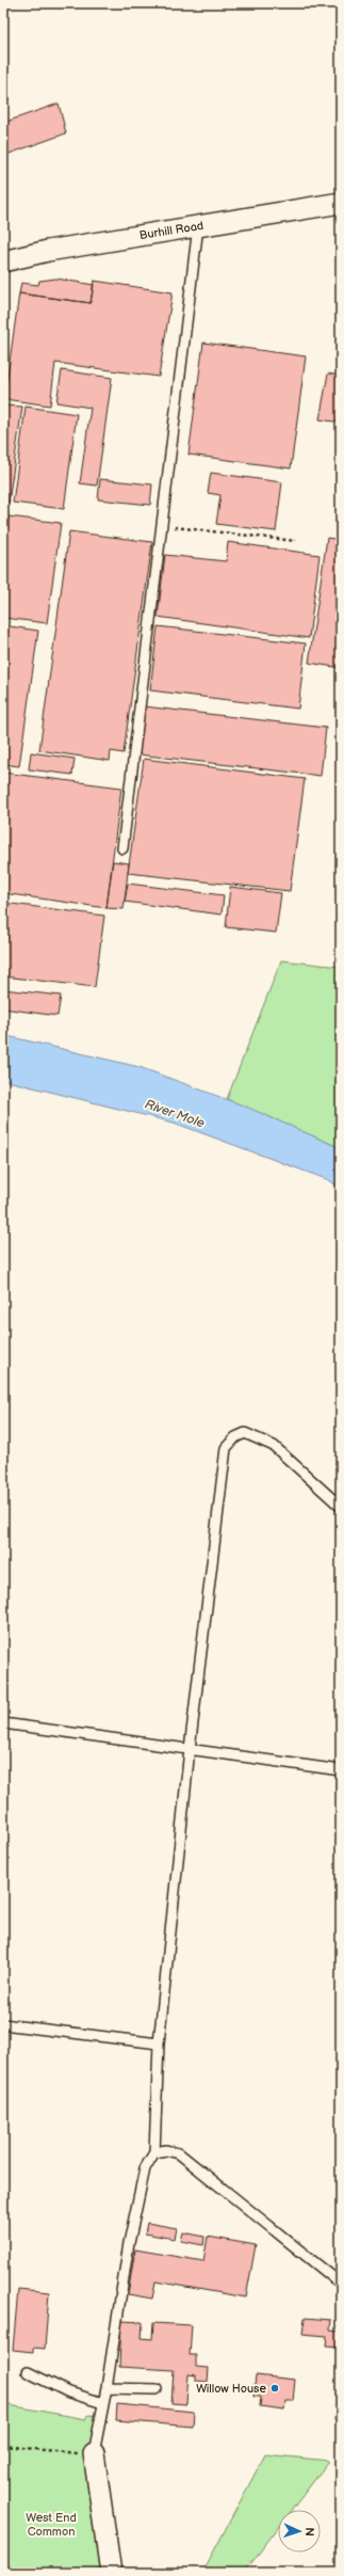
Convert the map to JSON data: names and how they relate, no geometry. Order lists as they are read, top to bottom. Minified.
{"streets":{"street":["Burhill Road"]},"water":["River Mole"],"parks":["West End Common"],"places":["Willow House"],"north":"right"}
